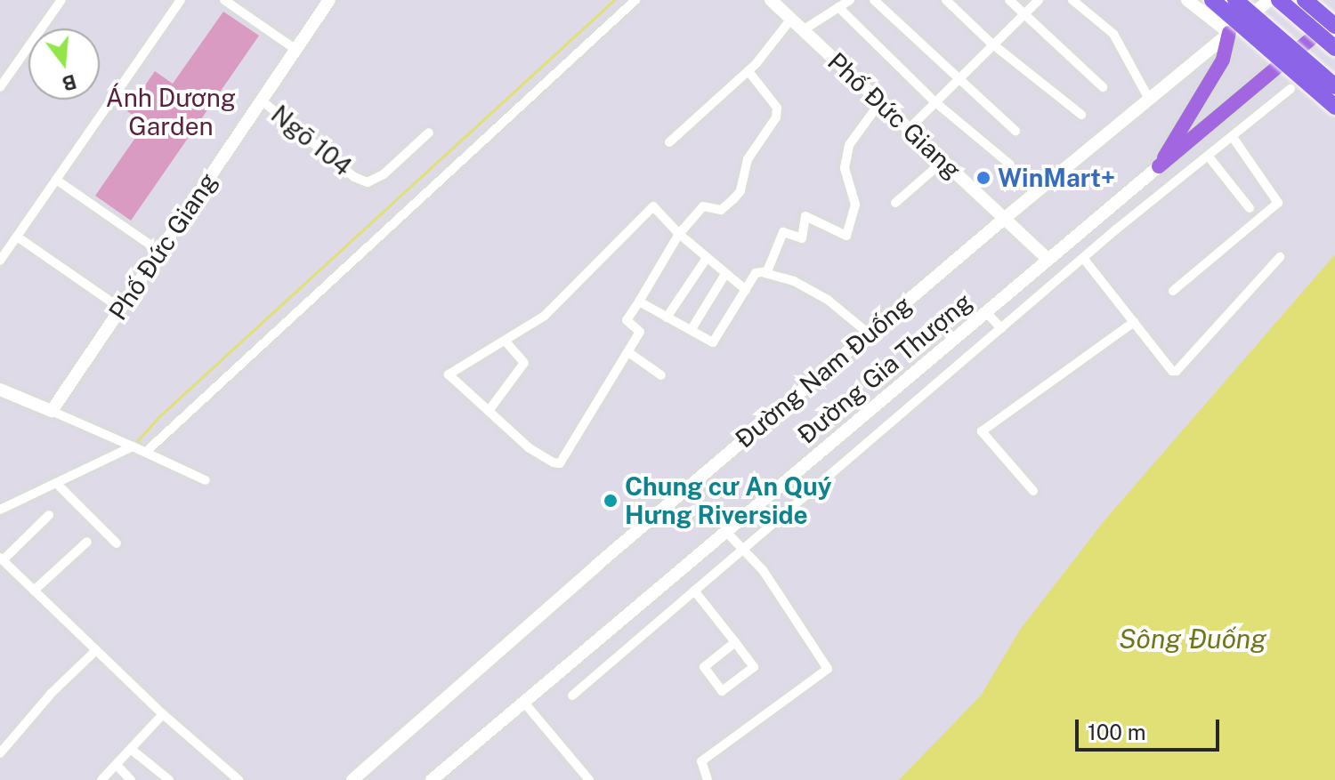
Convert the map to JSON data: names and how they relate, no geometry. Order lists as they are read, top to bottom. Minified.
{"streets":{"main road":["Đường Gia Thượng"],"street":["Phố Đức Giang","Ngõ 104","Đường Nam Đuống"]},"crossings":[["Phố Đức Giang","Ngõ 104"],["Phố Đức Giang","Đường Gia Thượng"],["Phố Đức Giang","Đường Nam Đuống"]],"water":["Sông Đuống"],"parks":["Ánh Dương Garden"],"places":["WinMart+","Chung cư An Quý Hưng Riverside"],"scale_bar":"100 m","north":"bottom"}
